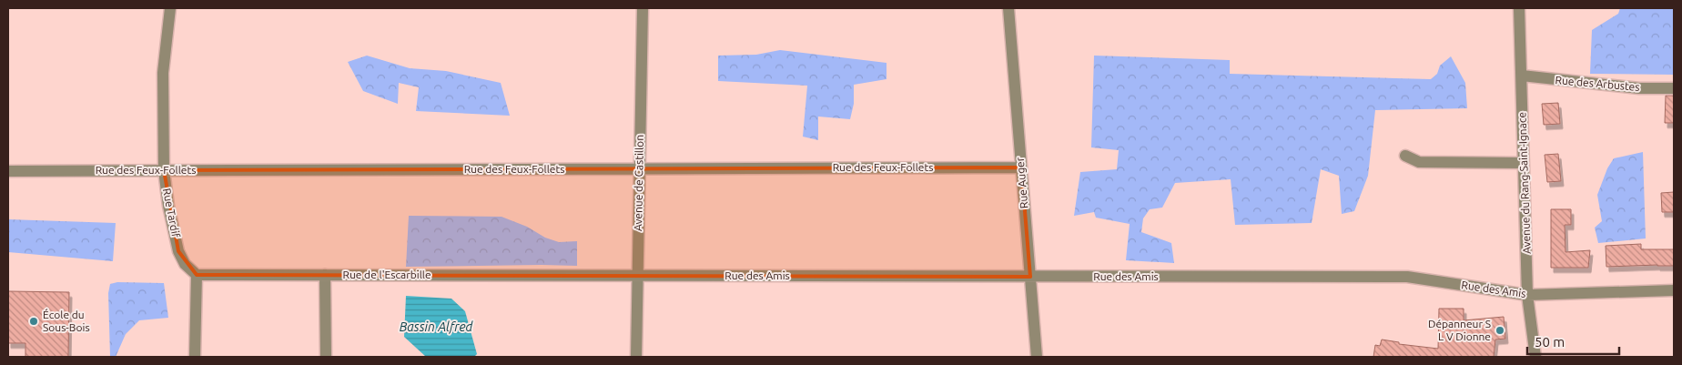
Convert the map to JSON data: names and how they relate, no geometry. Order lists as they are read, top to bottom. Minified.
{"streets":{"street":["Rue des Arbustes","Rue des Feux-Follets","Avenue de Castillon","Rue Auger","Avenue du Rang-Saint-Ignace","Rue Tardif","Rue de l'Escarbille","Rue des Amis"]},"crossings":[["Rue des Arbustes","Avenue du Rang-Saint-Ignace"],["Rue des Feux-Follets","Avenue de Castillon"],["Rue des Feux-Follets","Rue Auger"],["Rue des Feux-Follets","Rue Tardif"],["Avenue de Castillon","Rue des Amis"],["Rue Auger","Rue des Amis"],["Avenue du Rang-Saint-Ignace","Rue des Amis"],["Rue Tardif","Rue de l'Escarbille"],["Rue de l'Escarbille","Rue des Amis"]],"water":["Bassin Alfred"],"places":["École du Sous-Bois","Dépanneur S L V Dionne"],"scale_bar":"50 m"}
